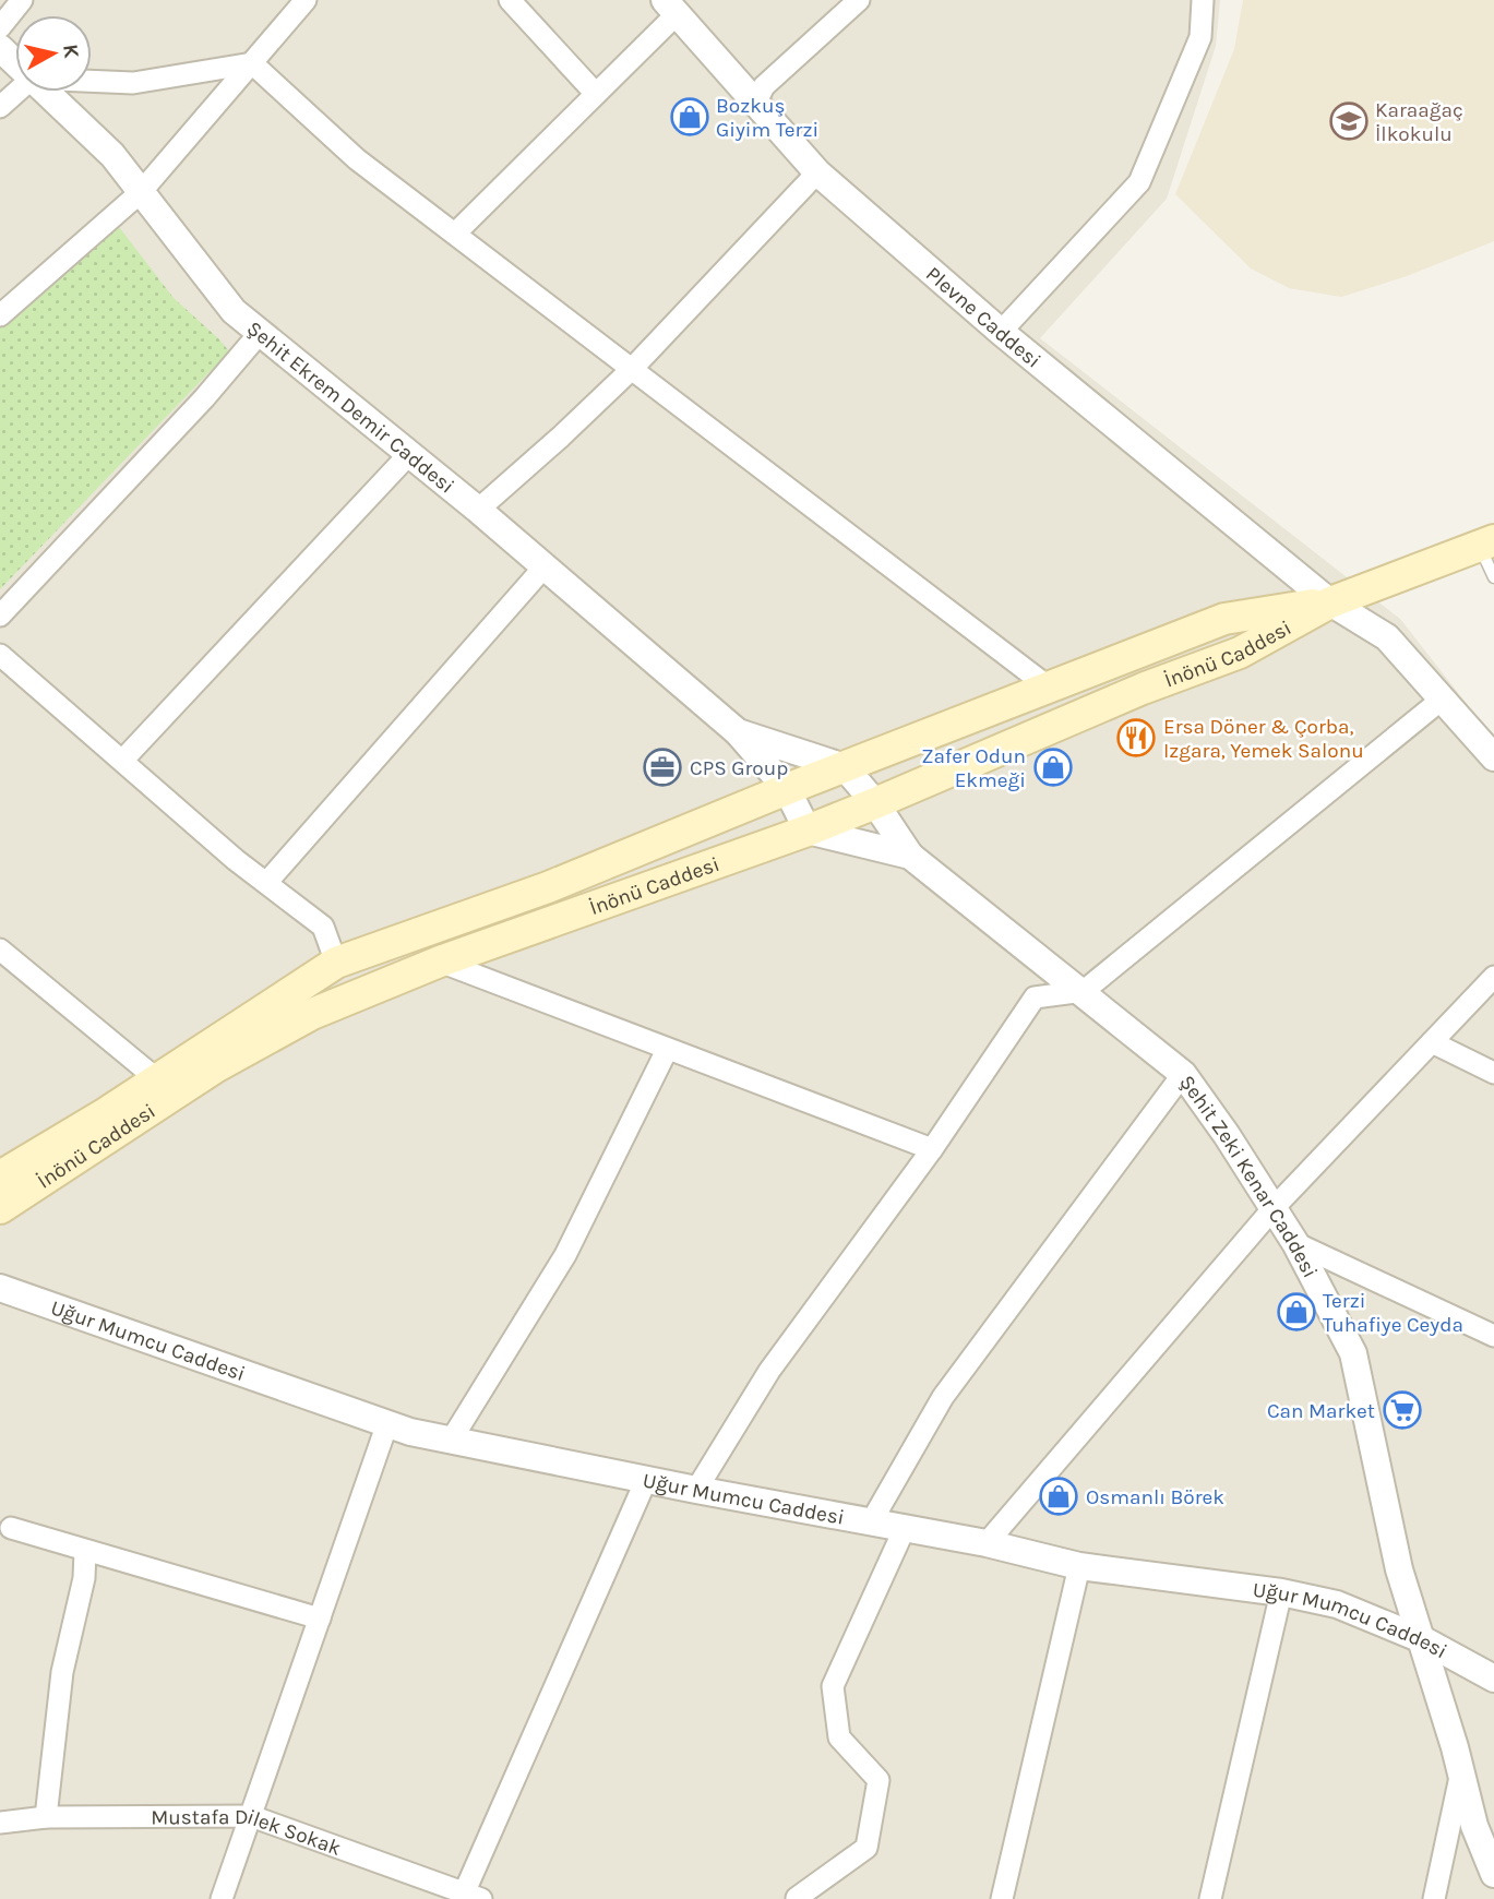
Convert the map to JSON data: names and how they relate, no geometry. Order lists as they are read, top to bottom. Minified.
{"streets":{"main road":["İnönü Caddesi"],"street":["Plevne Caddesi","Şehit Ekrem Demir Caddesi","Şehit Zeki Kenar Caddesi","Uğur Mumcu Caddesi","Mustafa Dilek Sokak"]},"crossings":[["Plevne Caddesi","İnönü Caddesi"],["Şehit Zeki Kenar Caddesi","Uğur Mumcu Caddesi"]],"places":{"shop":["Bozkuş Giyim Terzi","Zafer Odun Ekmeği","Terzi Tuhafiye Ceyda","Osmanlı Börek"],"school or university":["Karaağaç İlkokulu"],"restaurant":["Ersa Döner & Çorba, Izgara, Yemek Salonu"],"office":["CPS Group"],"supermarket":["Can Market"]},"north":"right"}
